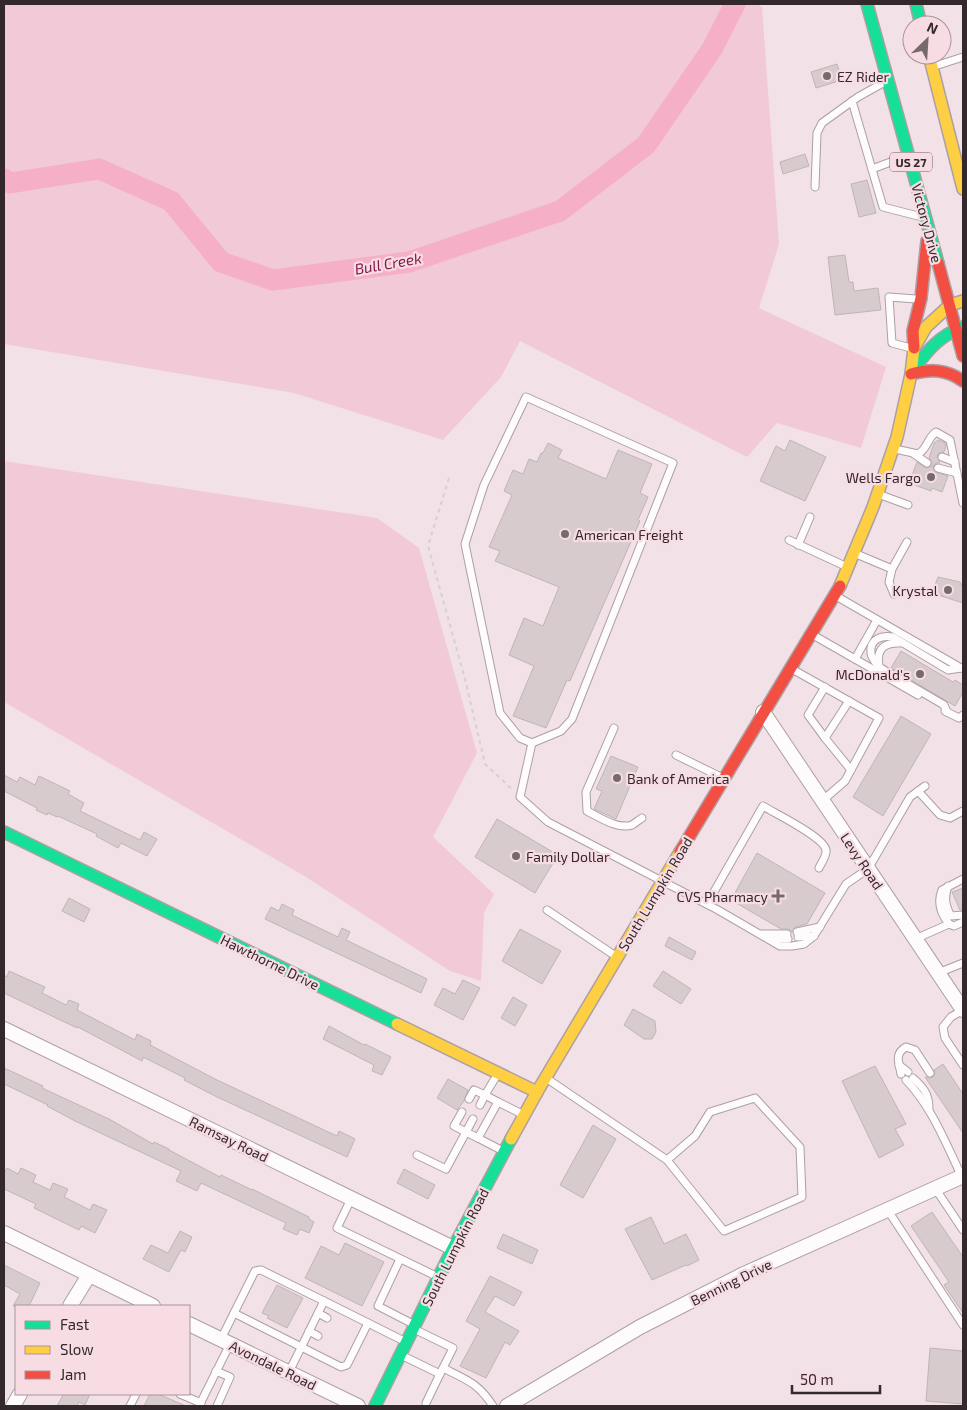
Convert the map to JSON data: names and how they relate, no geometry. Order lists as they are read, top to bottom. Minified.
{"streets":{"main road":["US 27","Victory Drive","South Lumpkin Road","Hawthorne Drive"],"street":["Levy Road","Ramsay Road","Benning Drive","Avondale Road"]},"crossings":[["Victory Drive","South Lumpkin Road"],["Levy Road","South Lumpkin Road"],["South Lumpkin Road","Hawthorne Drive"],["South Lumpkin Road","Ramsay Road"]],"water":["Bull Creek"],"places":{"other":["EZ Rider","Wells Fargo","American Freight","Krystal","McDonald's","Bank of America","Family Dollar"],"health":["CVS Pharmacy"]},"legend":["Fast","Slow","Jam"],"scale_bar":"50 m","north":"top right"}
